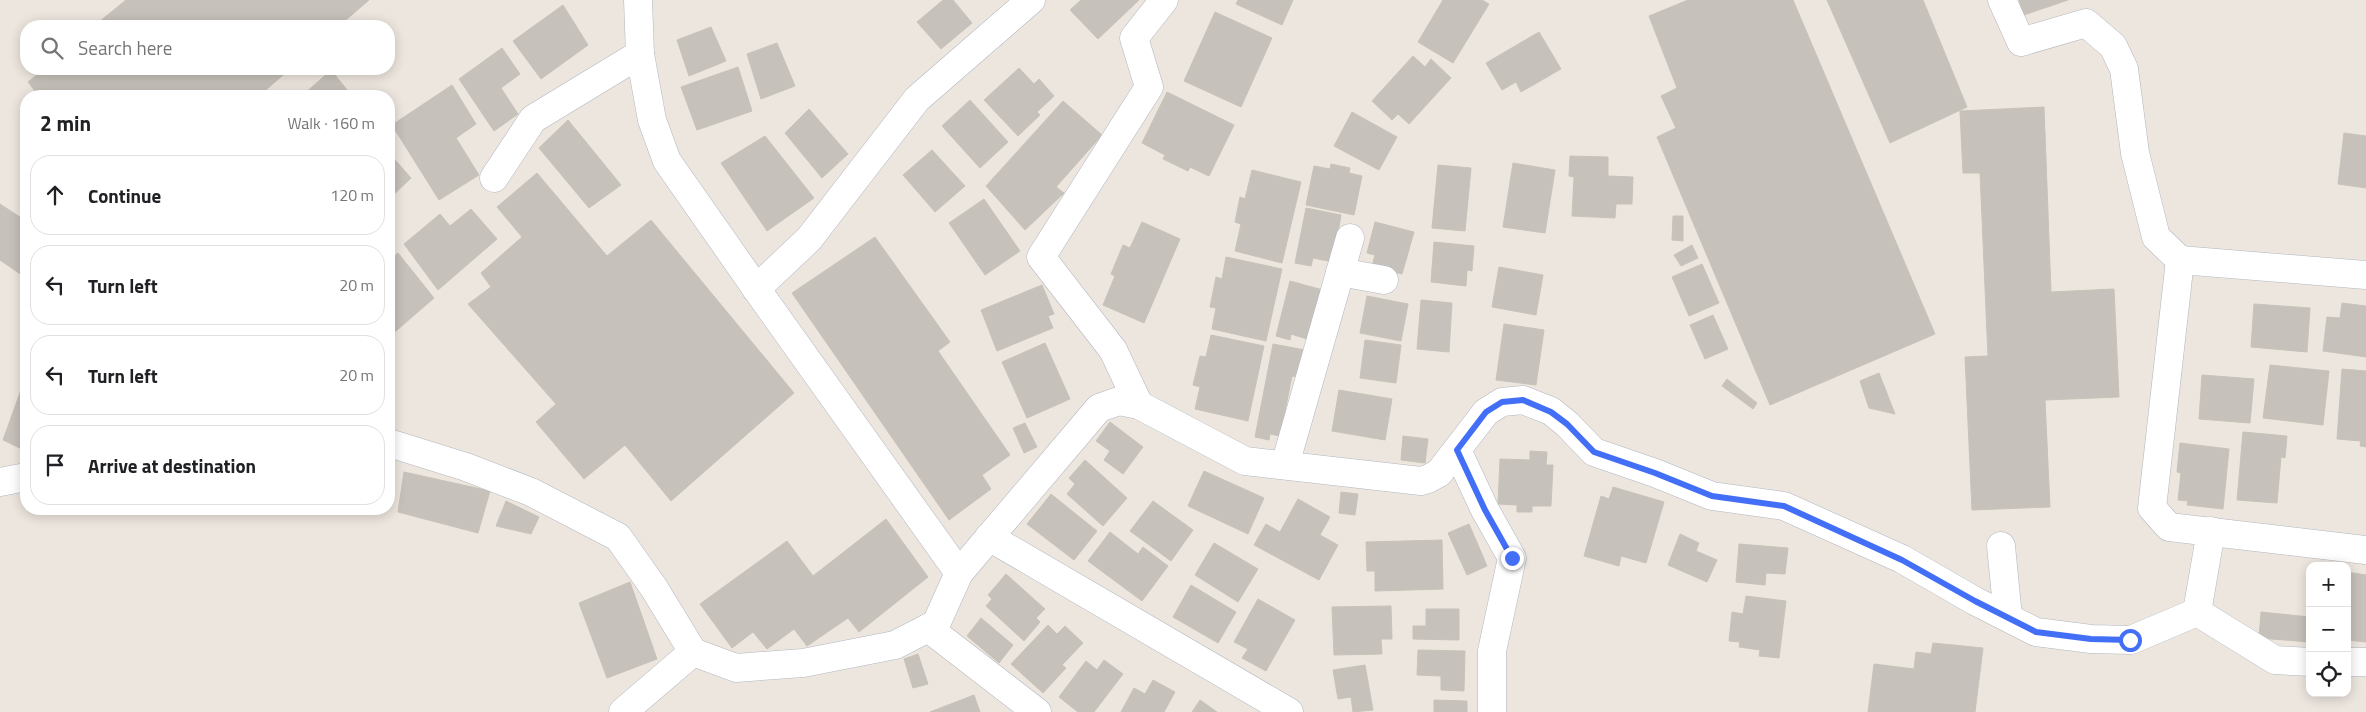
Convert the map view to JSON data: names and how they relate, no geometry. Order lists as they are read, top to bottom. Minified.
{"page":{"search":"Search here","heading":["2 min","Walk · 160 m"],"list":[["Continue","120 m"],["Turn left","20 m"],["Turn left","20 m"],"Arrive at destination"],"map_buttons":["+","−"]}}
